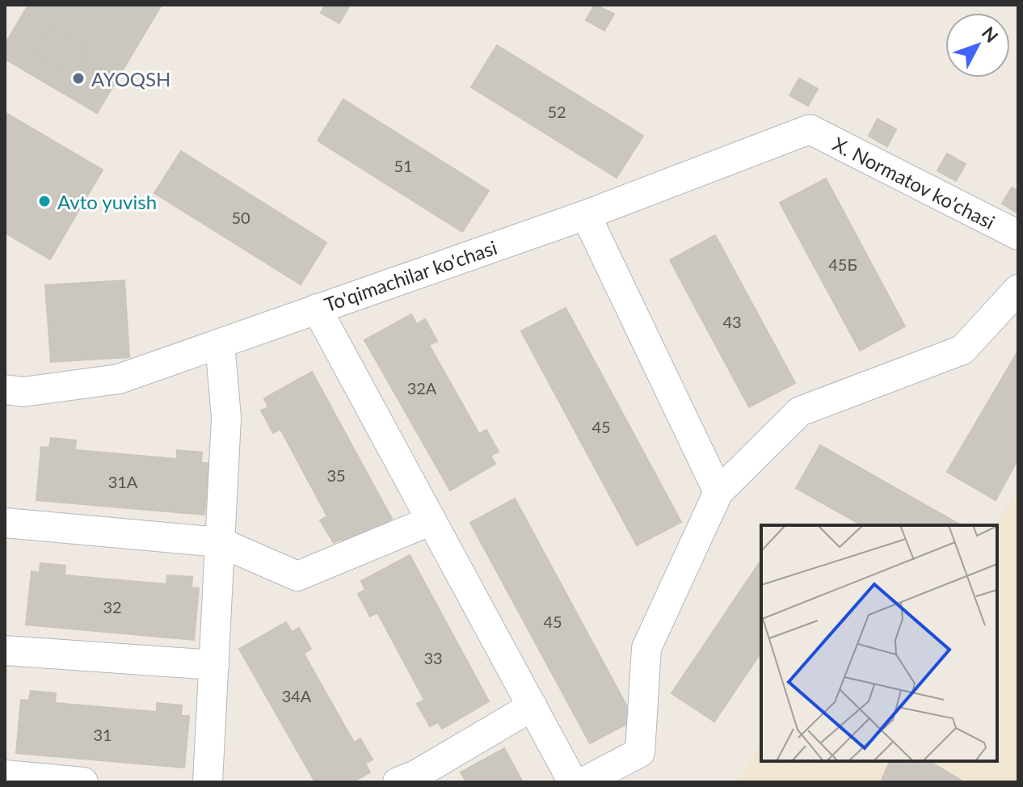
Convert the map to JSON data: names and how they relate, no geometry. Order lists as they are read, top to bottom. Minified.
{"streets":{"street":["X. Normatov ko'chasi","To'qimachilar ko'chasi"]},"crossings":[["X. Normatov ko'chasi","To'qimachilar ko'chasi"]],"places":["AYOQSH","Avto yuvish"],"house_numbers":["52","51","50","45Б","43","32А","45","35","31А","32","45","33","34А","31"],"north":"top right"}
